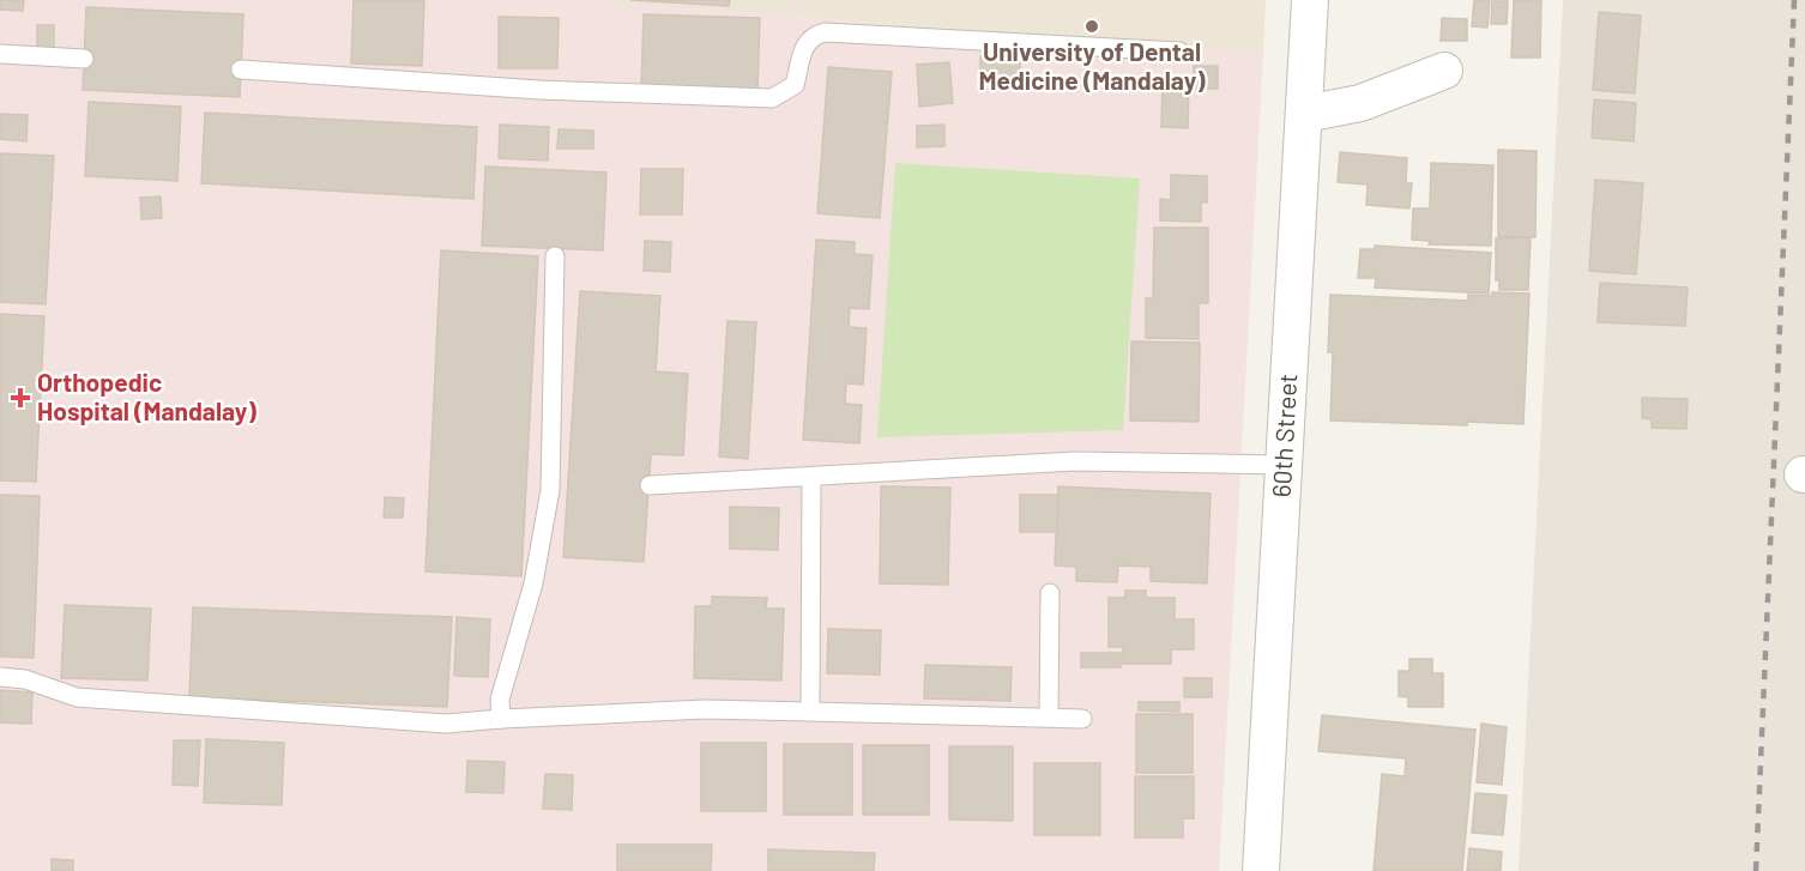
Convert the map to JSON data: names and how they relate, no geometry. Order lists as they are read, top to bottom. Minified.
{"streets":{"street":["60th Street"]},"places":{"other":["University of Dental Medicine (Mandalay)"],"health":["Orthopedic Hospital (Mandalay)"]}}
